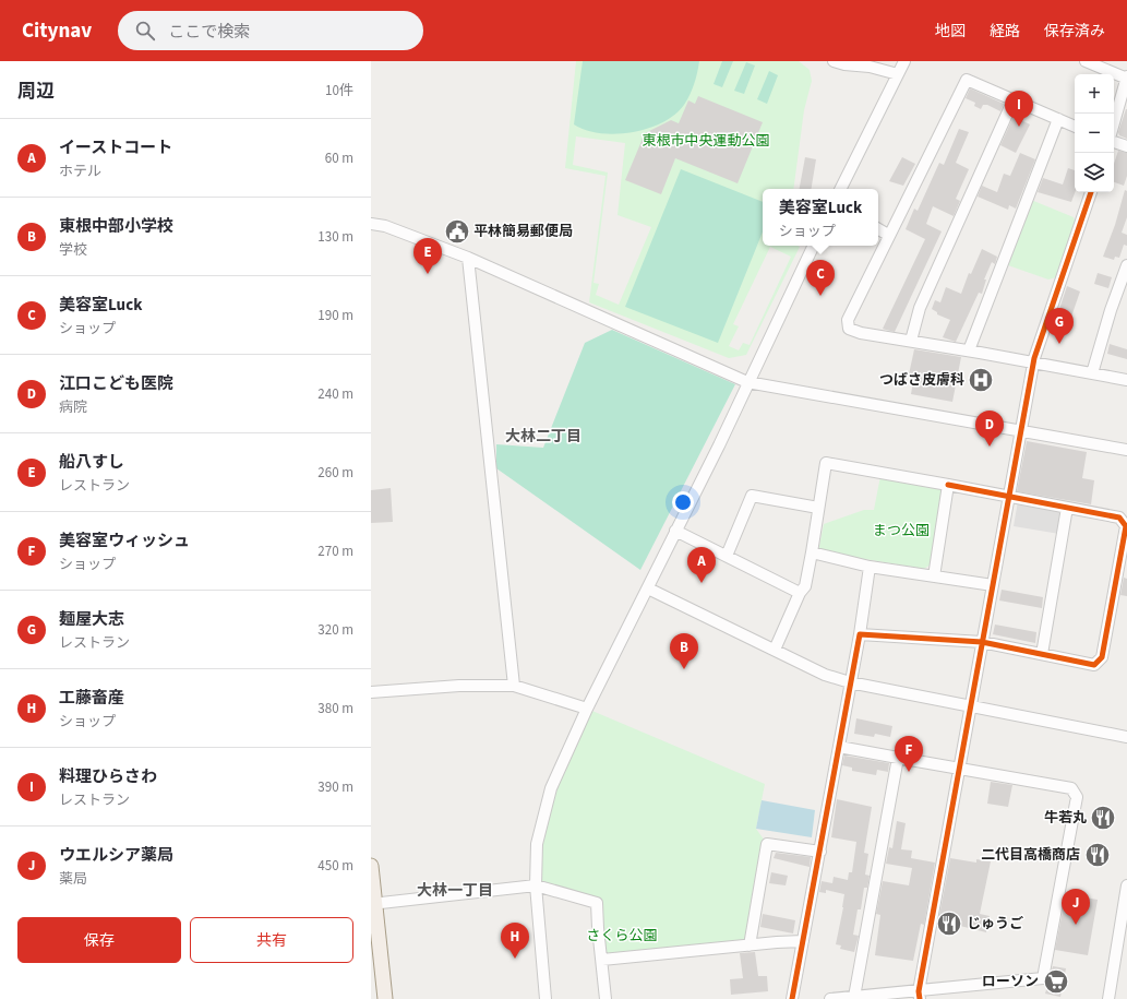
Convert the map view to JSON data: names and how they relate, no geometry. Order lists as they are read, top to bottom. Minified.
{"districts":["大林二丁目","大林一丁目"],"parks":["東根市中央運動公園","まつ公園","さくら公園"],"places":{"public building":["平林簡易郵便局"],"hospital":["つばさ皮膚科"],"restaurant":["牛若丸","二代目高橋商店","じゅうご"],"supermarket":["ローソン"]},"page":{"header":"Citynav","search":"ここで検索","nav":["地図","経路","保存済み"],"heading":["周辺","10件"],"map_buttons":["+","−"],"pins":["I","E","C","G","D","A","B","F","J","H"],"list":[{"mark":"A","name":"イーストコート","note":"ホテル","value":"60 m"},{"mark":"B","name":"東根中部小学校","note":"学校","value":"130 m"},{"mark":"C","name":"美容室Luck","note":"ショップ","value":"190 m"},{"mark":"D","name":"江口こども医院","note":"病院","value":"240 m"},{"mark":"E","name":"船八すし","note":"レストラン","value":"260 m"},{"mark":"F","name":"美容室ウィッシュ","note":"ショップ","value":"270 m"},{"mark":"G","name":"麺屋大志","note":"レストラン","value":"320 m"},{"mark":"H","name":"工藤畜産","note":"ショップ","value":"380 m"},{"mark":"I","name":"料理ひらさわ","note":"レストラン","value":"390 m"},{"mark":"J","name":"ウエルシア薬局","note":"薬局","value":"450 m"}],"popup":["美容室Luck","ショップ"],"buttons":["保存","共有"]}}
